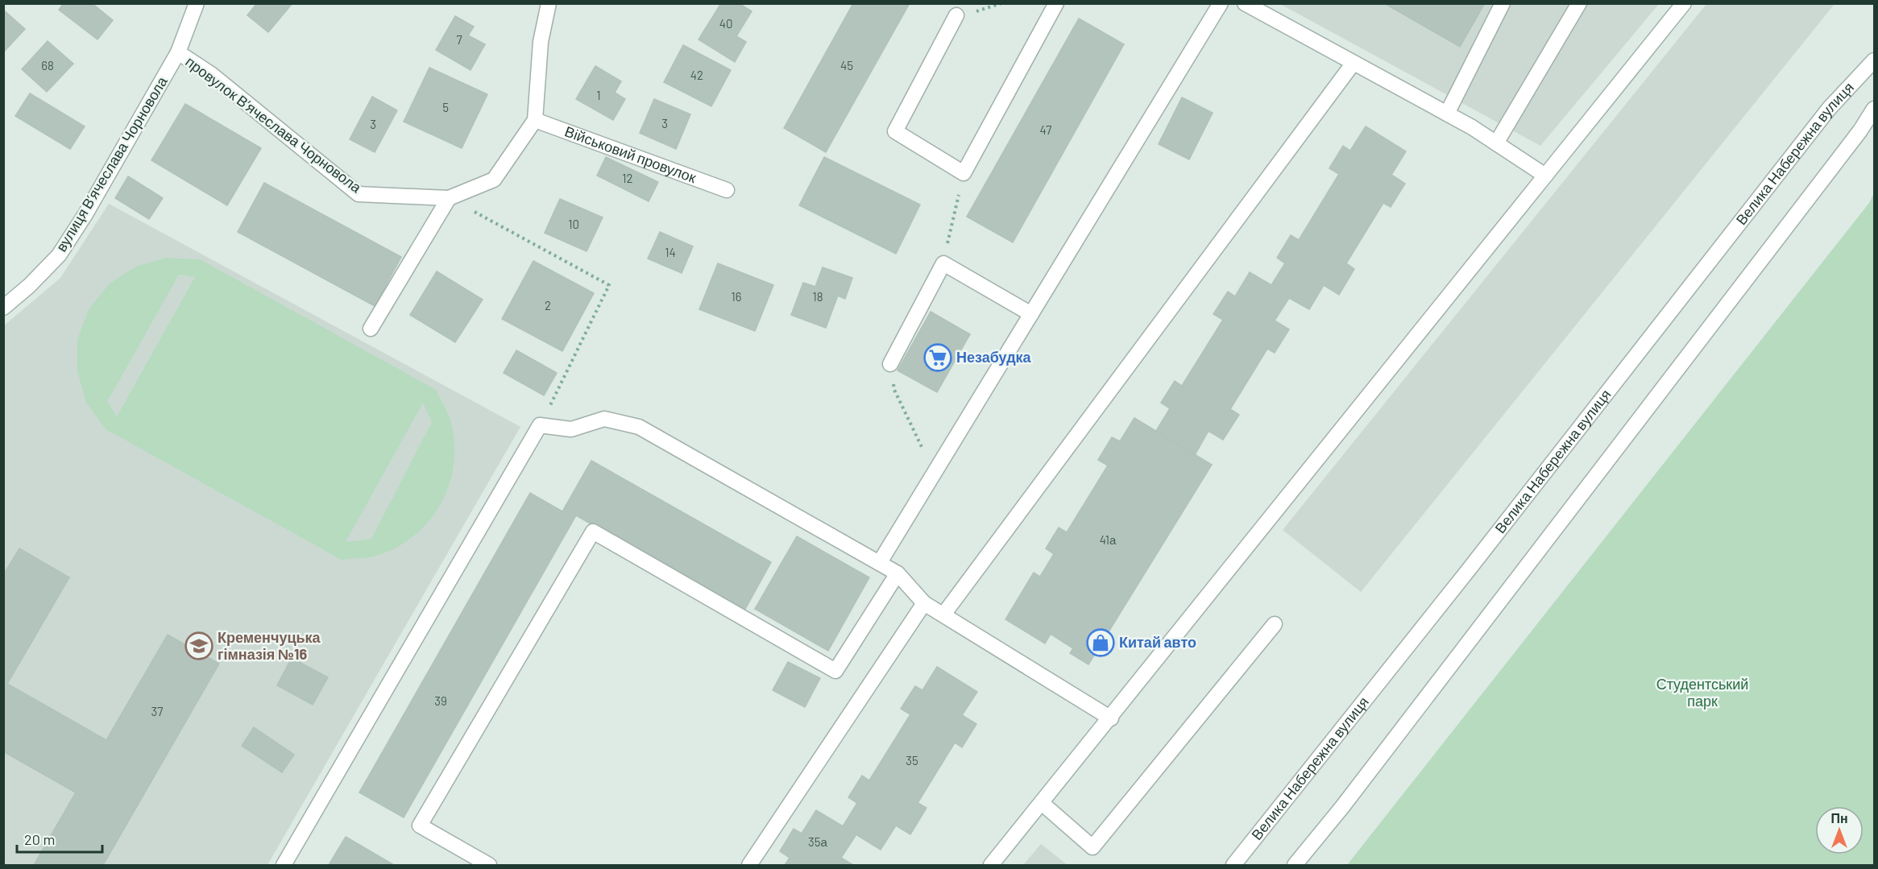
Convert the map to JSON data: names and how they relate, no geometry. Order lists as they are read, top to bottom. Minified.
{"streets":{"street":["провулок Вʼячеслава Чорновола","Військовий провулок","Велика Набережна вулиця","вулиця Вʼячеслава Чорновола"]},"crossings":[["провулок Вʼячеслава Чорновола","Військовий провулок"],["провулок Вʼячеслава Чорновола","вулиця Вʼячеслава Чорновола"]],"parks":["Студентський парк"],"places":{"supermarket":["Незабудка"],"shop":["Китай авто"],"school or university":["Кременчуцька гімназія №16"]},"house_numbers":["40","7","68","45","42","1","5","3","3","47","12","10","14","16","18","2","41а","39","37","35","35а"],"scale_bar":"20 m","north":"top"}
